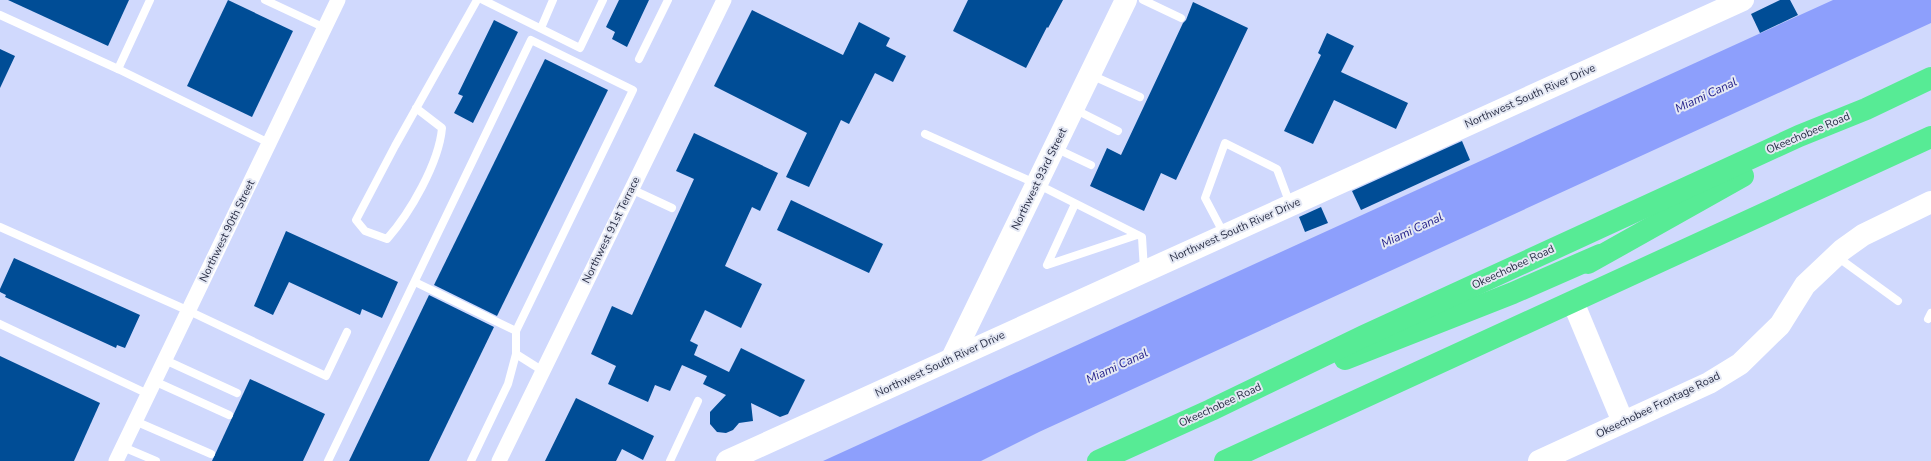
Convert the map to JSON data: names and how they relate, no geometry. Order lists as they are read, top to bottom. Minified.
{"streets":{"highway":["Okeechobee Road"],"street":["Northwest South River Drive","Northwest 93rd Street","Northwest 91st Terrace","Northwest 90th Street","Okeechobee Frontage Road"]},"crossings":[["Northwest South River Drive","Northwest 93rd Street"]],"water":["Miami Canal"]}
